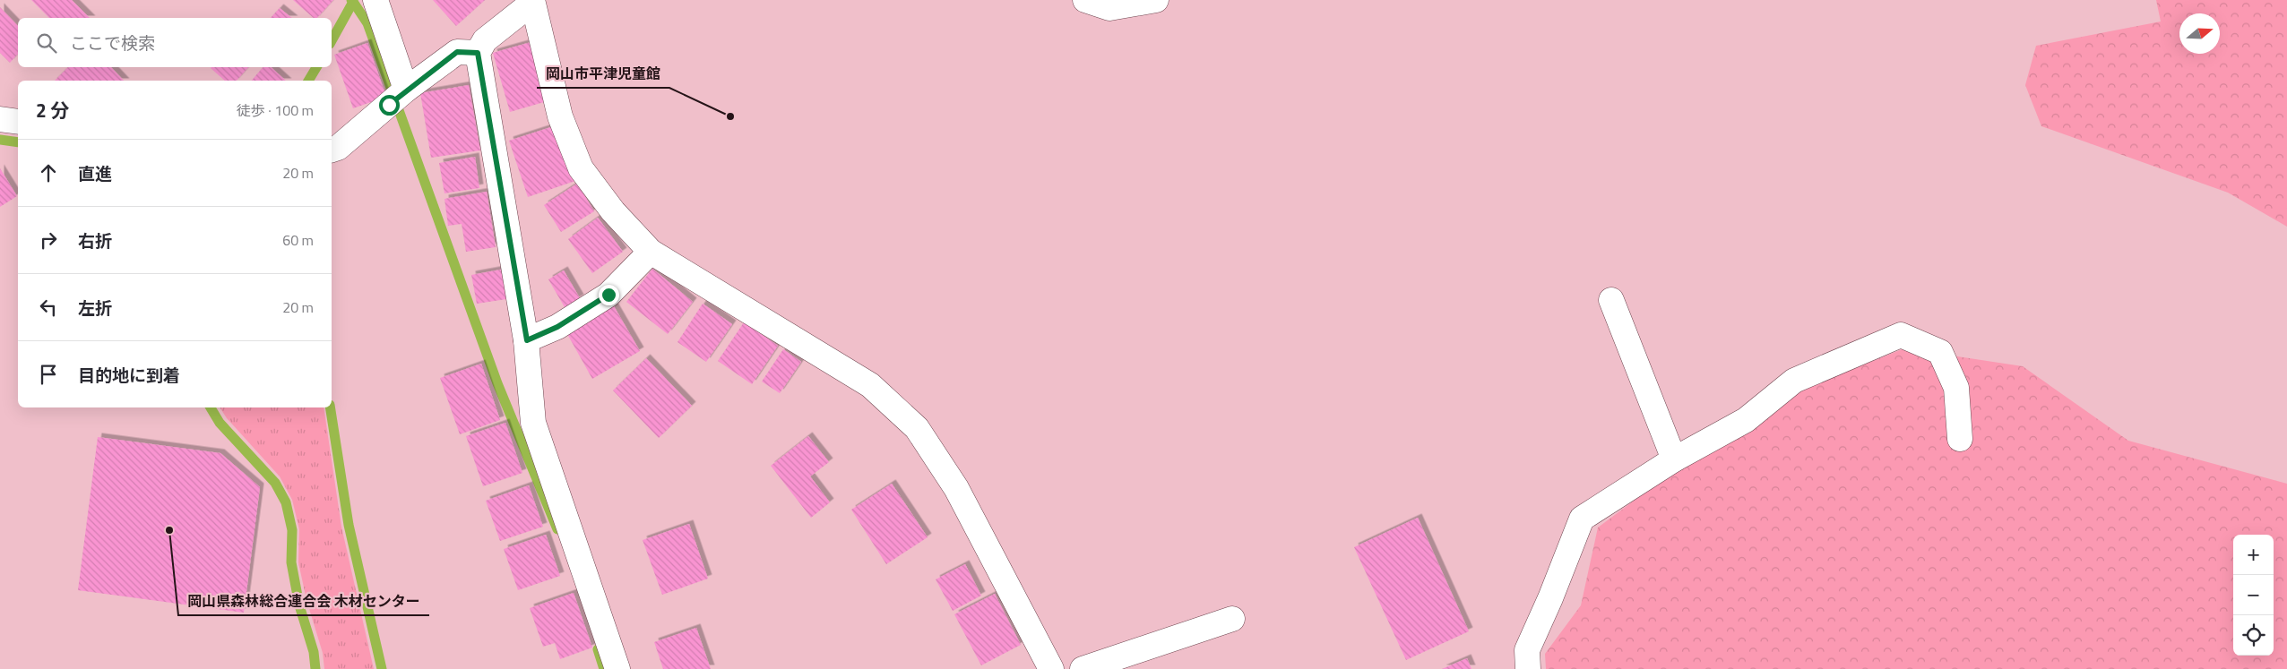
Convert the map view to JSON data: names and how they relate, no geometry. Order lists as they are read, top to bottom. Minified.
{"places":["岡山市平津児童館","岡山県森林総合連合会 木材センター"],"north":"right","page":{"search":"ここで検索","heading":["2 分","徒歩 · 100 m"],"list":[["直進","20 m"],["右折","60 m"],["左折","20 m"],"目的地に到着"],"map_buttons":["+","−"]}}
